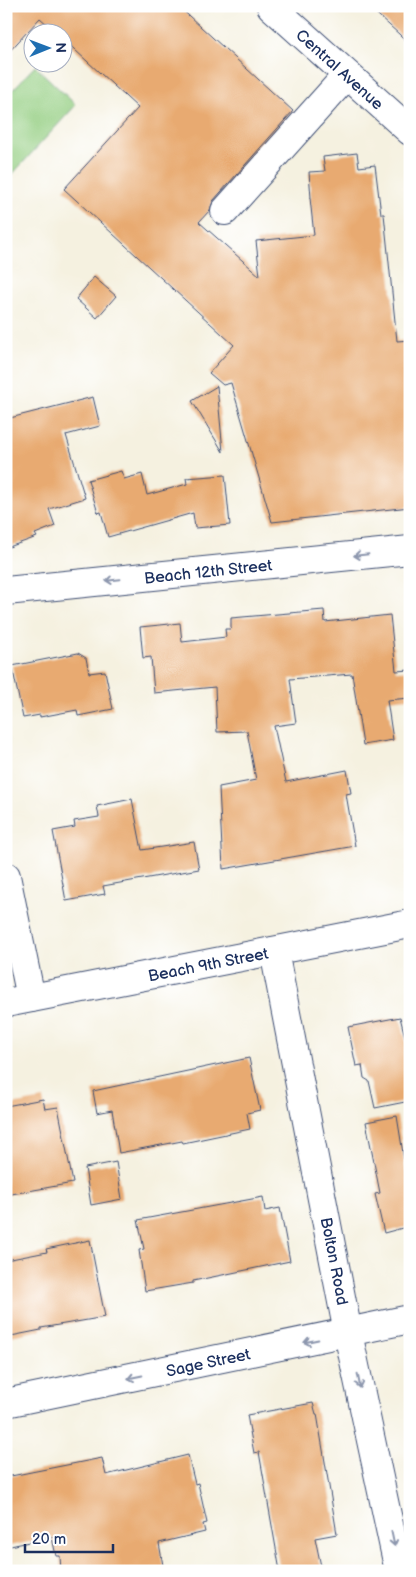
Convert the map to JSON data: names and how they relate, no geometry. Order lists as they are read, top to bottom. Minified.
{"streets":{"street":["Central Avenue","Beach 12th Street","Beach 9th Street","Bolton Road","Sage Street"]},"crossings":[["Beach 9th Street","Bolton Road"],["Bolton Road","Sage Street"]],"one_way":["Beach 12th Street","Bolton Road","Sage Street"],"scale_bar":"20 m","north":"right"}
